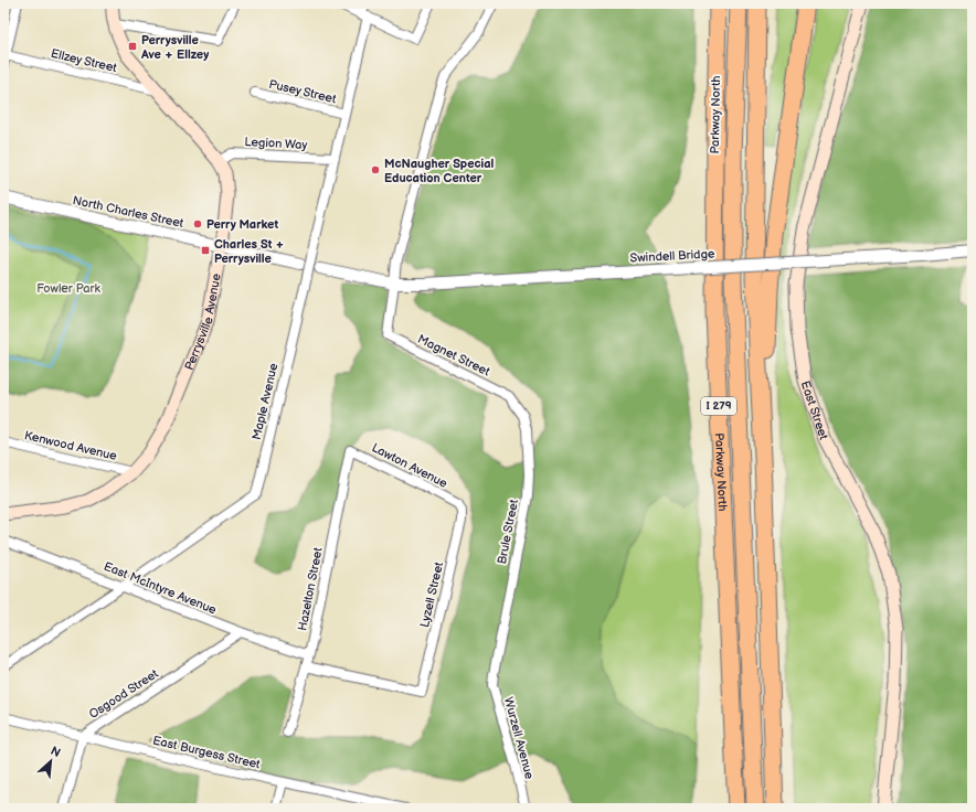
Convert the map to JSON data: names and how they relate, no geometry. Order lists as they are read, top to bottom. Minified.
{"streets":{"highway":["Parkway North","I 279"],"main road":["Perrysville Avenue","East Street"],"street":["Ellzey Street","Pusey Street","Legion Way","North Charles Street","Swindell Bridge","Magnet Street","Maple Avenue","Kenwood Avenue","Lawton Avenue","Brule Street","East McIntyre Avenue","Hazelton Street","Lyzell Street","Osgood Street","Wurzell Avenue","East Burgess Street"]},"crossings":[["Ellzey Street","Perrysville Avenue"],["Pusey Street","Maple Avenue"],["Legion Way","Perrysville Avenue"],["Legion Way","Maple Avenue"],["North Charles Street","Perrysville Avenue"],["Swindell Bridge","Magnet Street"],["Perrysville Avenue","Kenwood Avenue"],["Magnet Street","Brule Street"],["Maple Avenue","East McIntyre Avenue"],["Lawton Avenue","Hazelton Street"],["Lawton Avenue","Lyzell Street"],["Brule Street","Wurzell Avenue"],["East McIntyre Avenue","Hazelton Street"],["East McIntyre Avenue","Osgood Street"],["Hazelton Street","Lyzell Street"],["Osgood Street","East Burgess Street"]],"parks":["Fowler Park"],"places":{"transit":["Perrysville Ave + Ellzey","Charles St + Perrysville"],"other":["McNaugher Special Education Center","Perry Market"]},"north":"top right"}
